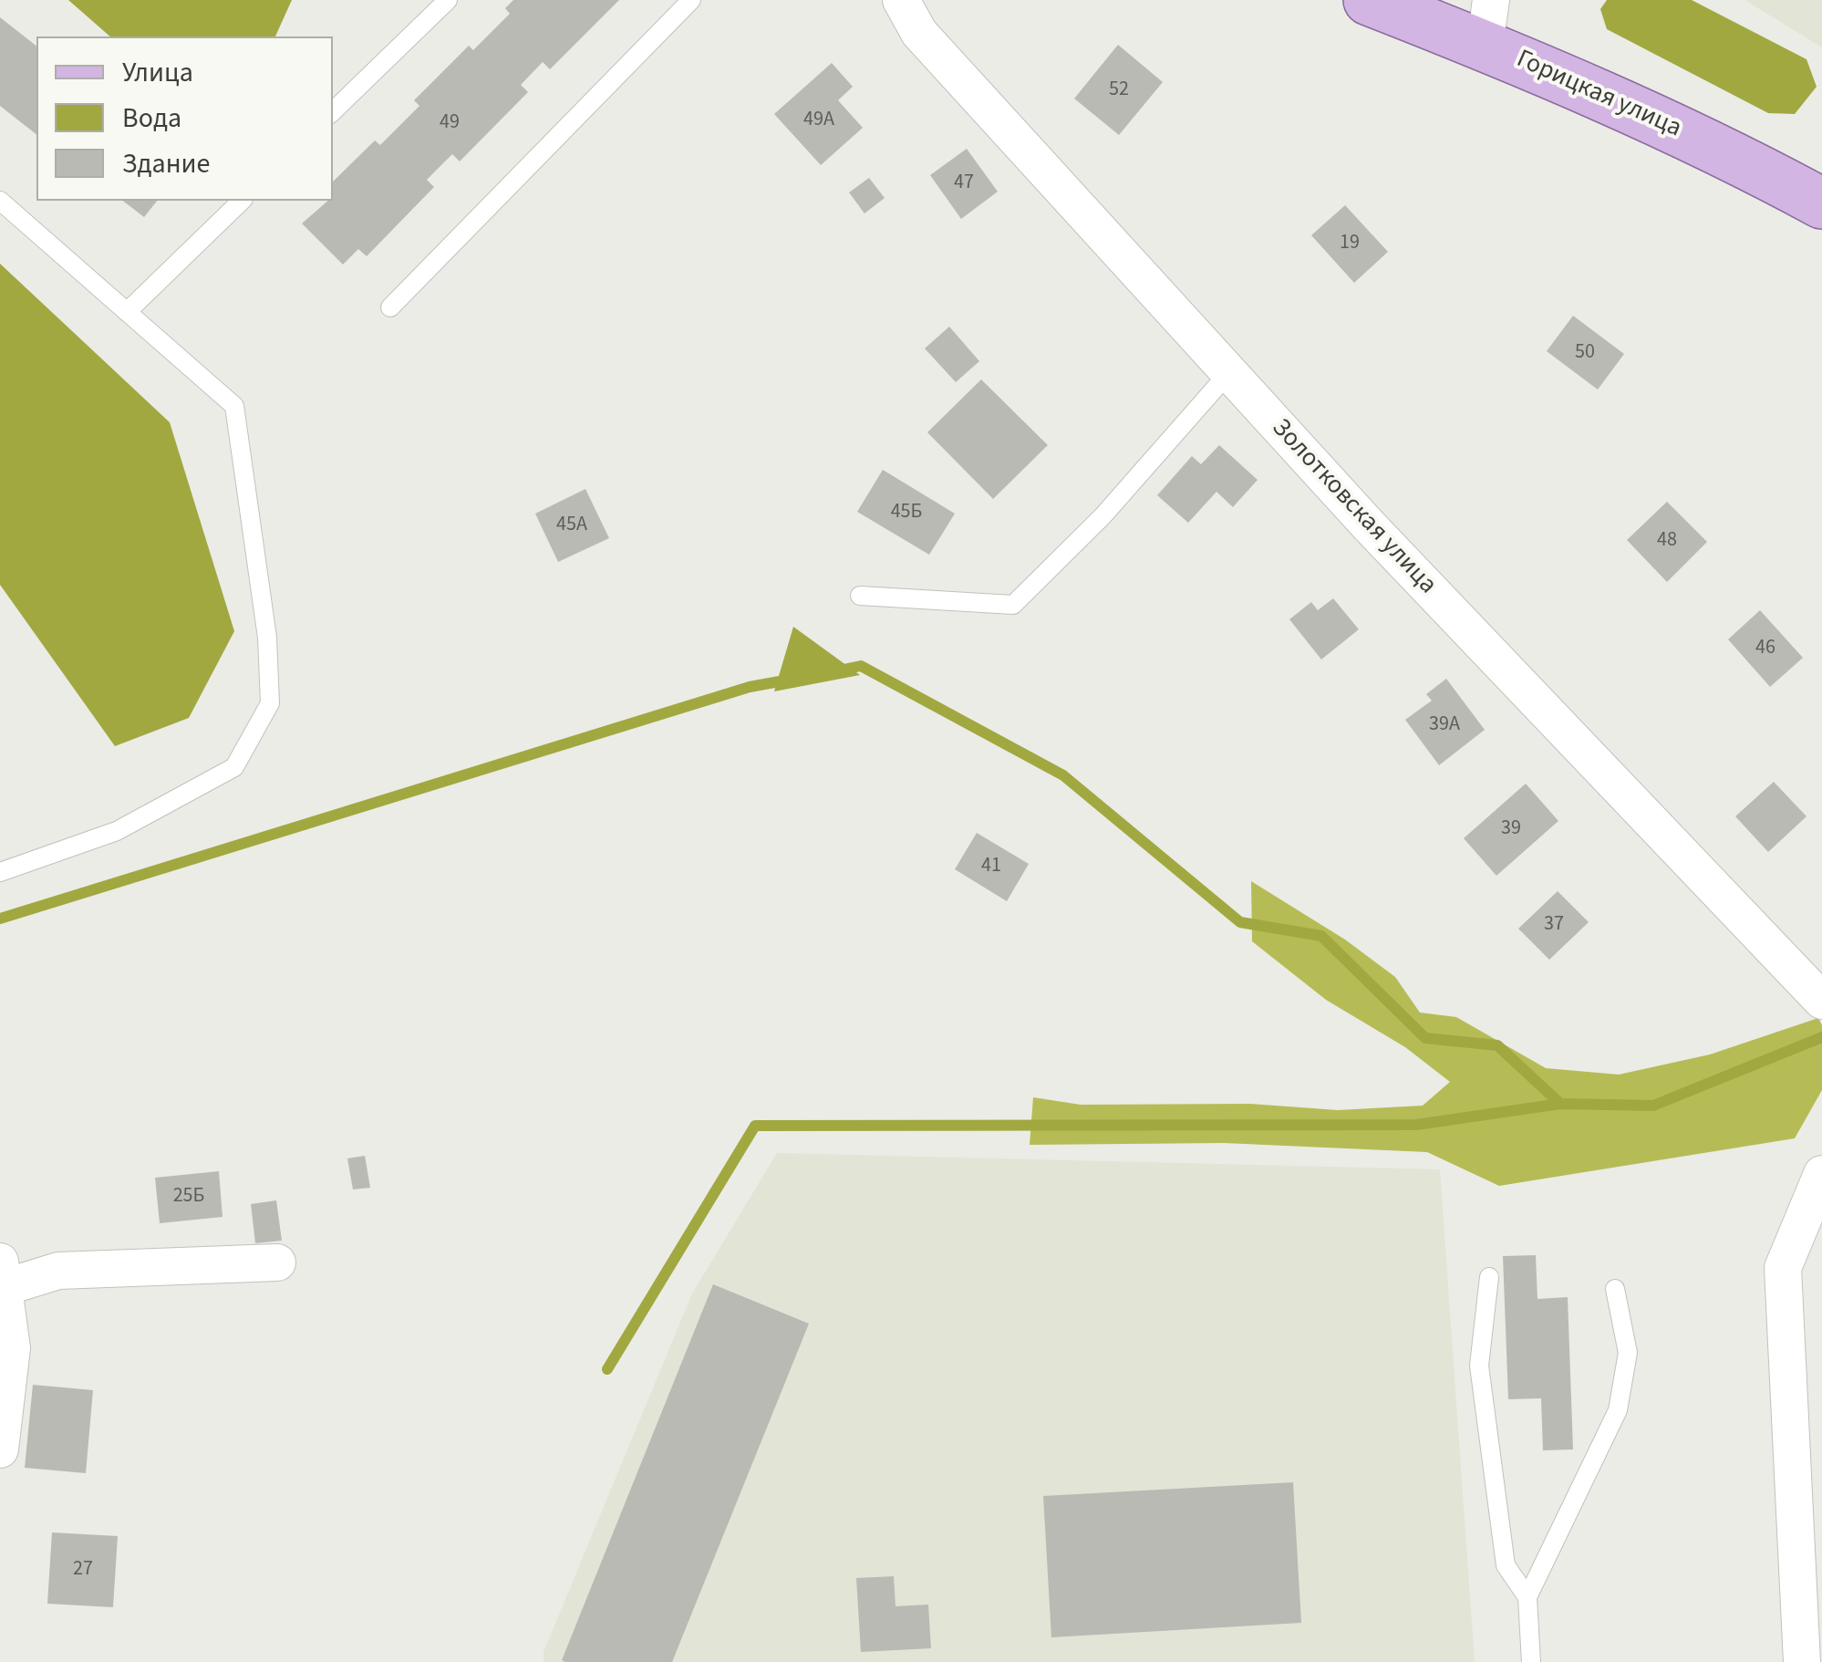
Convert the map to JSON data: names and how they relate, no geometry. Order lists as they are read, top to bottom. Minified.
{"streets":{"main road":["Горицкая улица"],"street":["Золотковская улица"]},"house_numbers":["52","49А","49","47","19","50","45Б","45А","48","46","39А","39","41","37","25Б","27"],"legend":["Улица","Вода","Здание"]}
